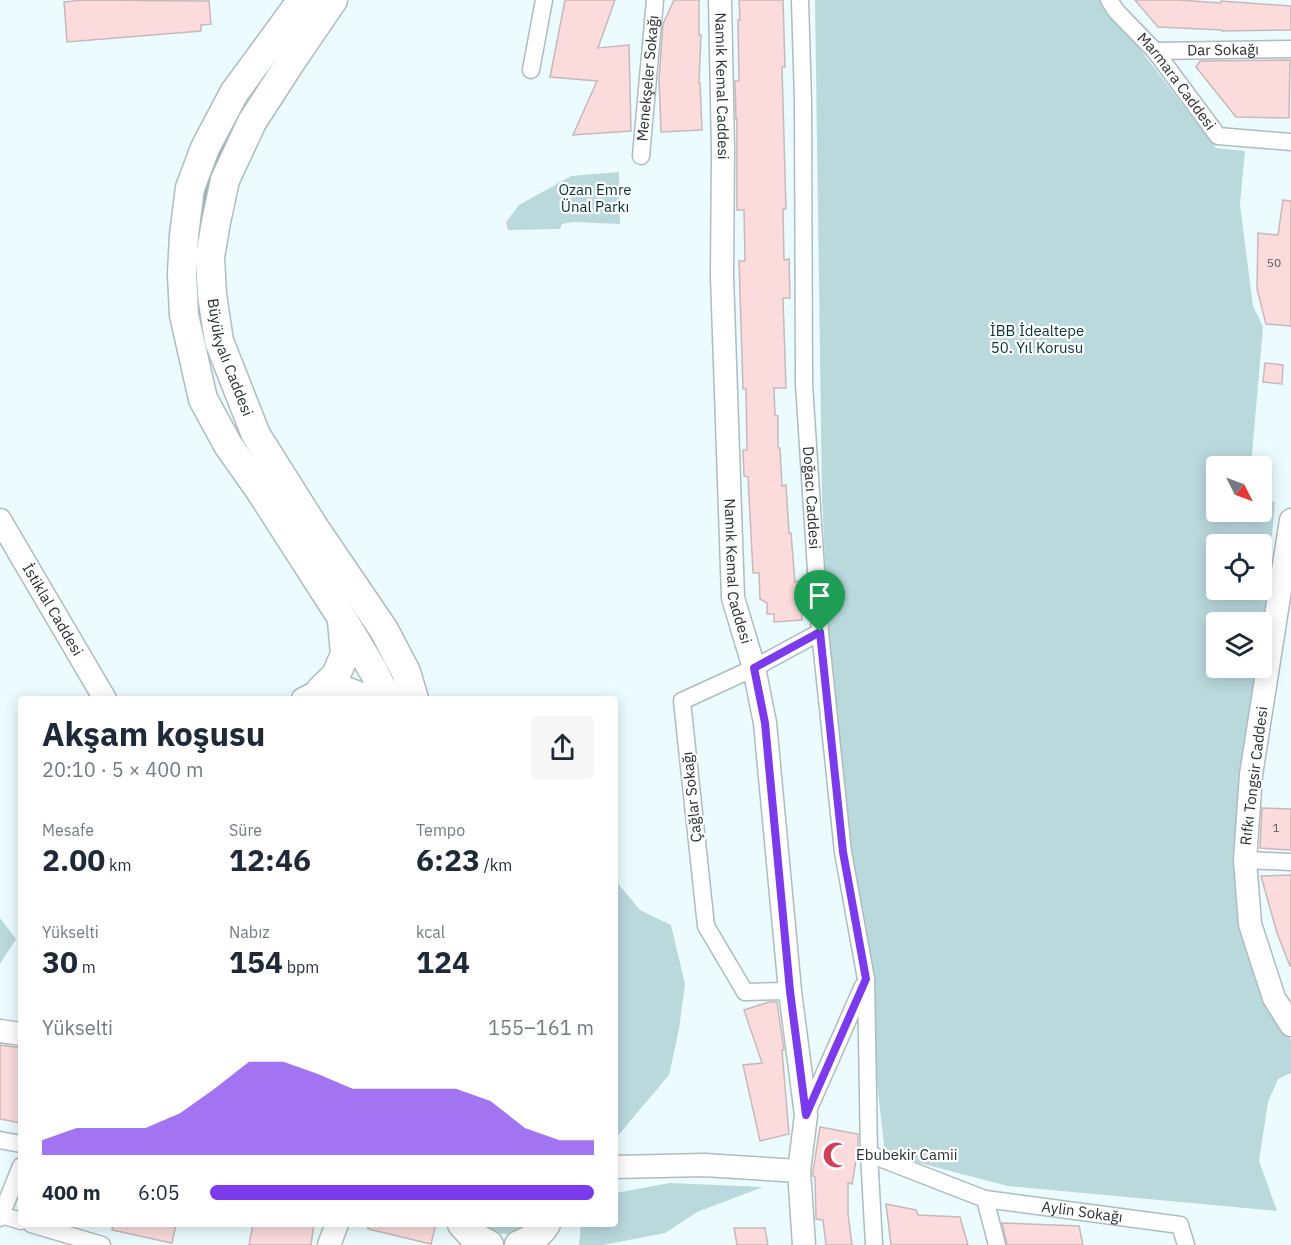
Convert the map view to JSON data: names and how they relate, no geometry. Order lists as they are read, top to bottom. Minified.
{"streets":{"highway":["Büyükyalı Caddesi"],"street":["Dar Sokağı","Menekşeler Sokağı","Marmara Caddesi","Namık Kemal Caddesi","Doğacı Caddesi","İstiklal Caddesi","Rıfkı Tongsir Caddesi","Çağlar Sokağı","Aylin Sokağı"]},"crossings":[["Dar Sokağı","Marmara Caddesi"],["Namık Kemal Caddesi","Çağlar Sokağı"],["Doğacı Caddesi","Çağlar Sokağı"],["Doğacı Caddesi","Aylin Sokağı"]],"parks":["Ozan Emre Ünal Parkı","İBB İdealtepe 50. Yıl Korusu"],"places":{"mosque":["Ebubekir Camii"]},"house_numbers":["50","1"],"north":"bottom right","page":{"heading":["Akşam koşusu","20:10 · 5 × 400 m"],"stats":[["Mesafe","2.00 km"],["Süre","12:46"],["Tempo","6:23 /km"],["Yükselti","30 m"],["Nabız","154 bpm"],["kcal","124"]],"chart":["Yükselti","155–161 m"],"list":[{"name":"400 m","note":"6:05"}]}}
